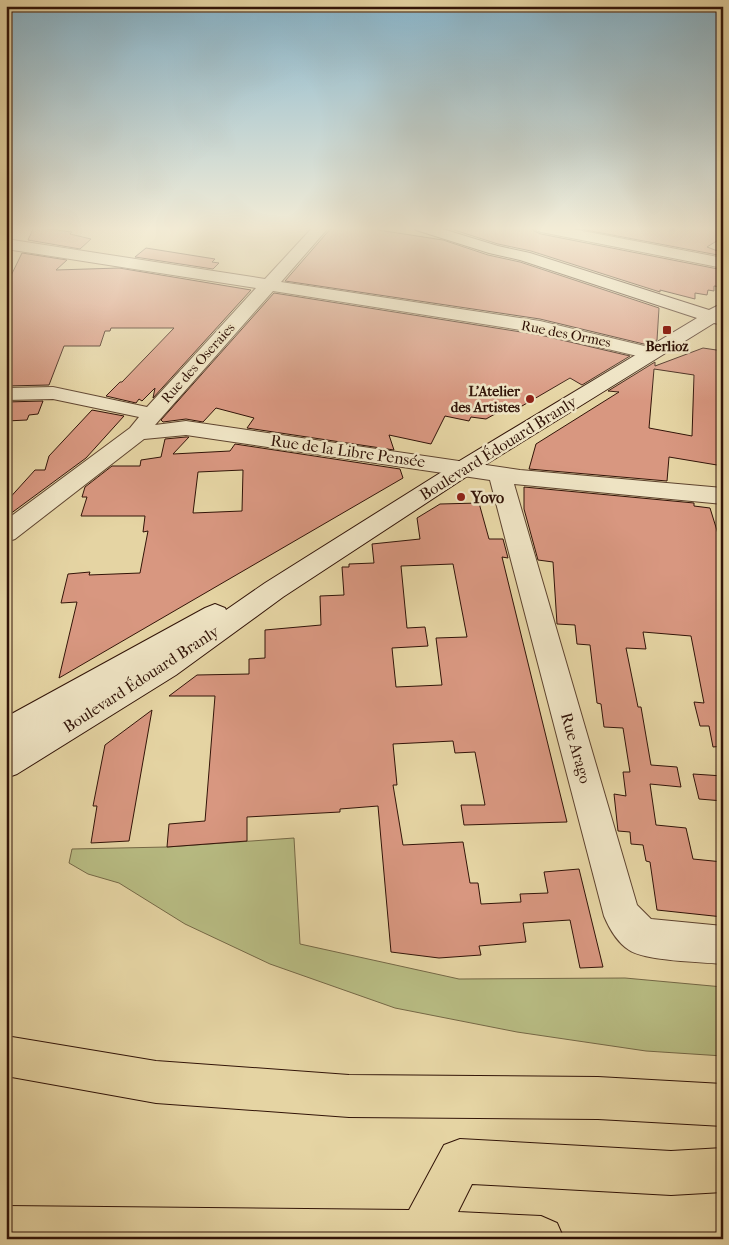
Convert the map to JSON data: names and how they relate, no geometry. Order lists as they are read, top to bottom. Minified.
{"streets":{"street":["Rue des Ormes","Rue des Oseraies","Boulevard Édouard Branly","Rue de la Libre Pensée","Rue Arago"]},"crossings":[["Rue des Ormes","Rue des Oseraies"],["Rue des Ormes","Boulevard Édouard Branly"],["Rue des Oseraies","Rue de la Libre Pensée"],["Boulevard Édouard Branly","Rue de la Libre Pensée"],["Rue de la Libre Pensée","Rue Arago"]],"places":{"transit":["Berlioz"],"other":["L'Atelier des Artistes","Yovo"]}}
